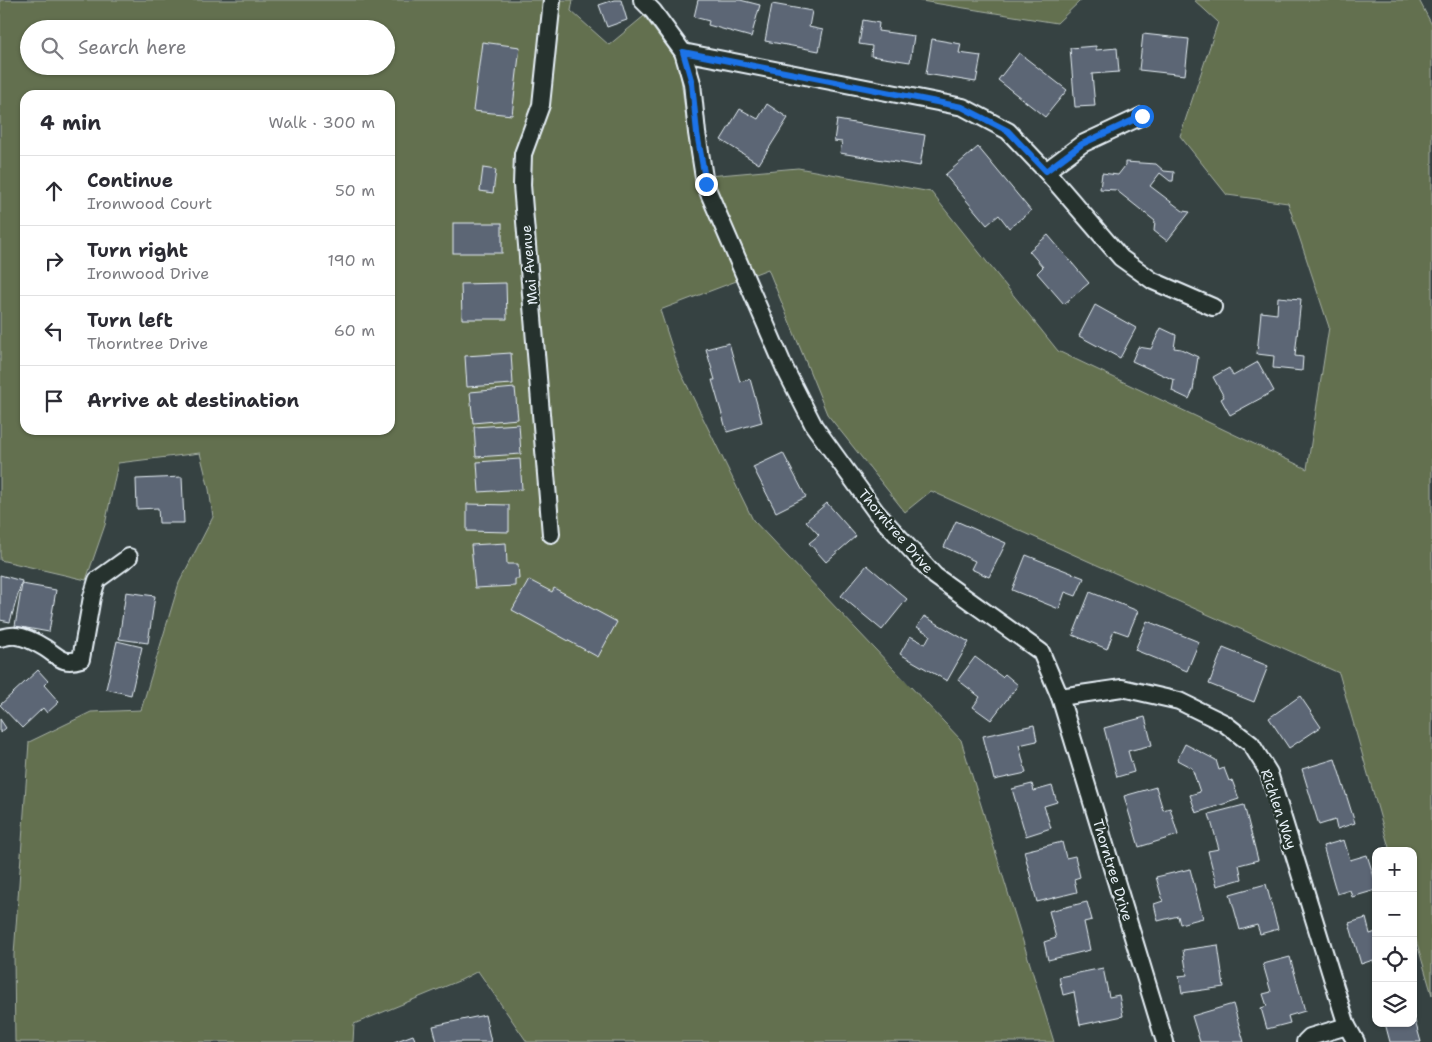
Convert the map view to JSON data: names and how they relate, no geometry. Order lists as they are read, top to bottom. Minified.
{"streets":{"street":["Mai Avenue","Thorntree Drive","Richlen Way"]},"crossings":[["Thorntree Drive","Richlen Way"]],"page":{"search":"Search here","heading":["4 min","Walk · 300 m"],"list":[["Continue","Ironwood Court","50 m"],["Turn right","Ironwood Drive","190 m"],["Turn left","Thorntree Drive","60 m"],"Arrive at destination"],"map_buttons":["+","−"]}}
